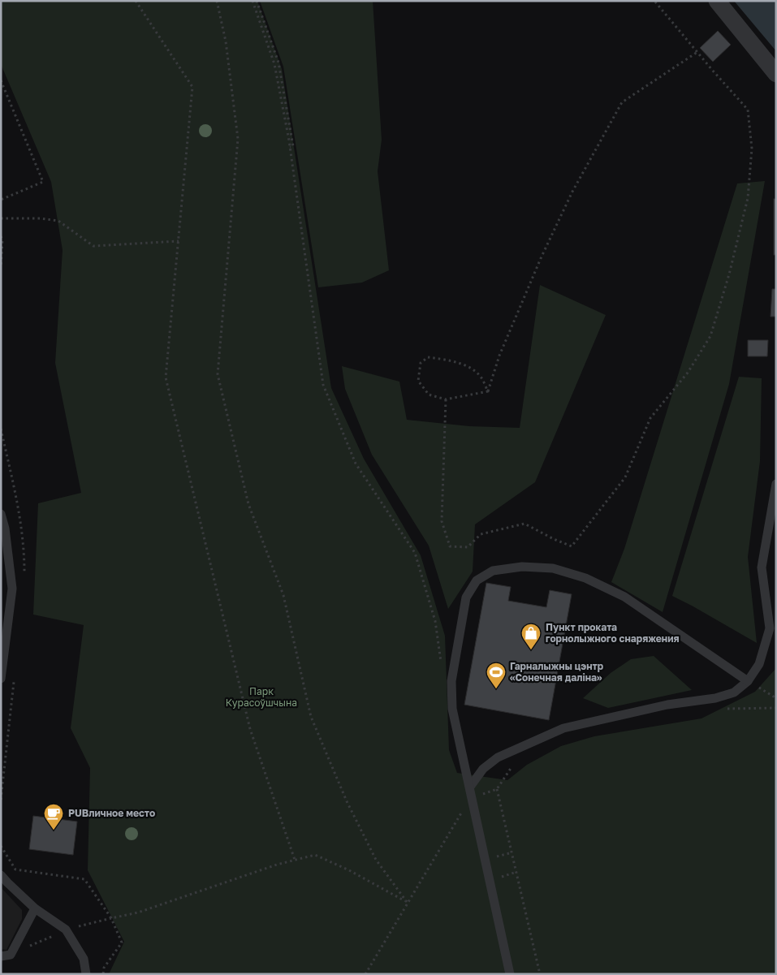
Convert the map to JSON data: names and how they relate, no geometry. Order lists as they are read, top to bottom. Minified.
{"parks":["Парк Курасоўшчына"],"places":{"shop":["Пункт проката горнолыжного снаряжения"],"sports":["Гарналыжны цэнтр «Сонечная даліна»"],"cafe":["PUBличное место"]}}
